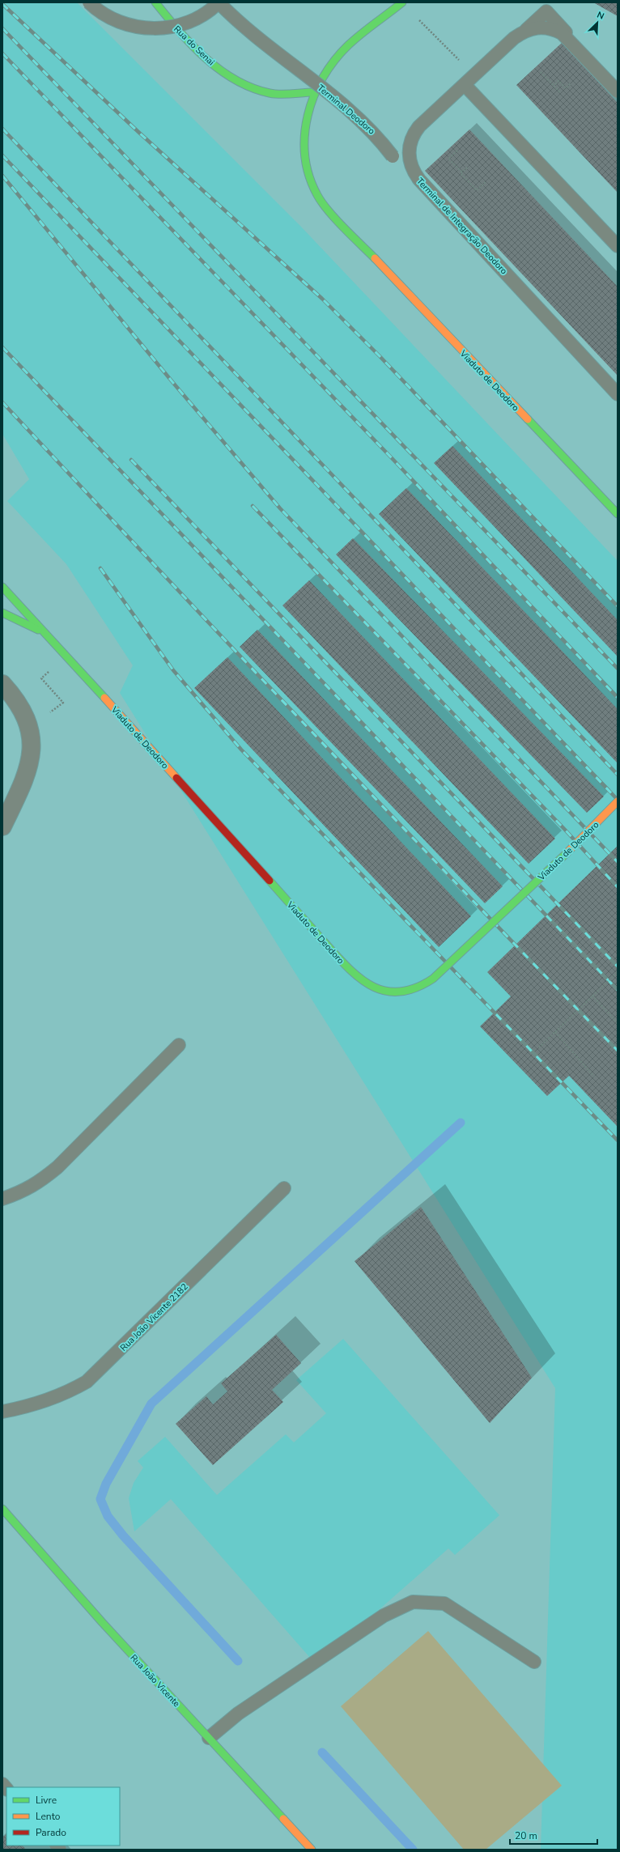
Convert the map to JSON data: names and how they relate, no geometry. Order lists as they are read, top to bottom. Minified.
{"streets":{"main road":["Rua do Senai","Viaduto de Deodoro","Rua João Vicente"],"lane":["Terminal Deodoro","Terminal de Integração Deodoro","Rua João Vicente 2182"]},"crossings":[["Rua do Senai","Viaduto de Deodoro"]],"legend":["Livre","Lento","Parado"],"scale_bar":"20 m","north":"top right"}
